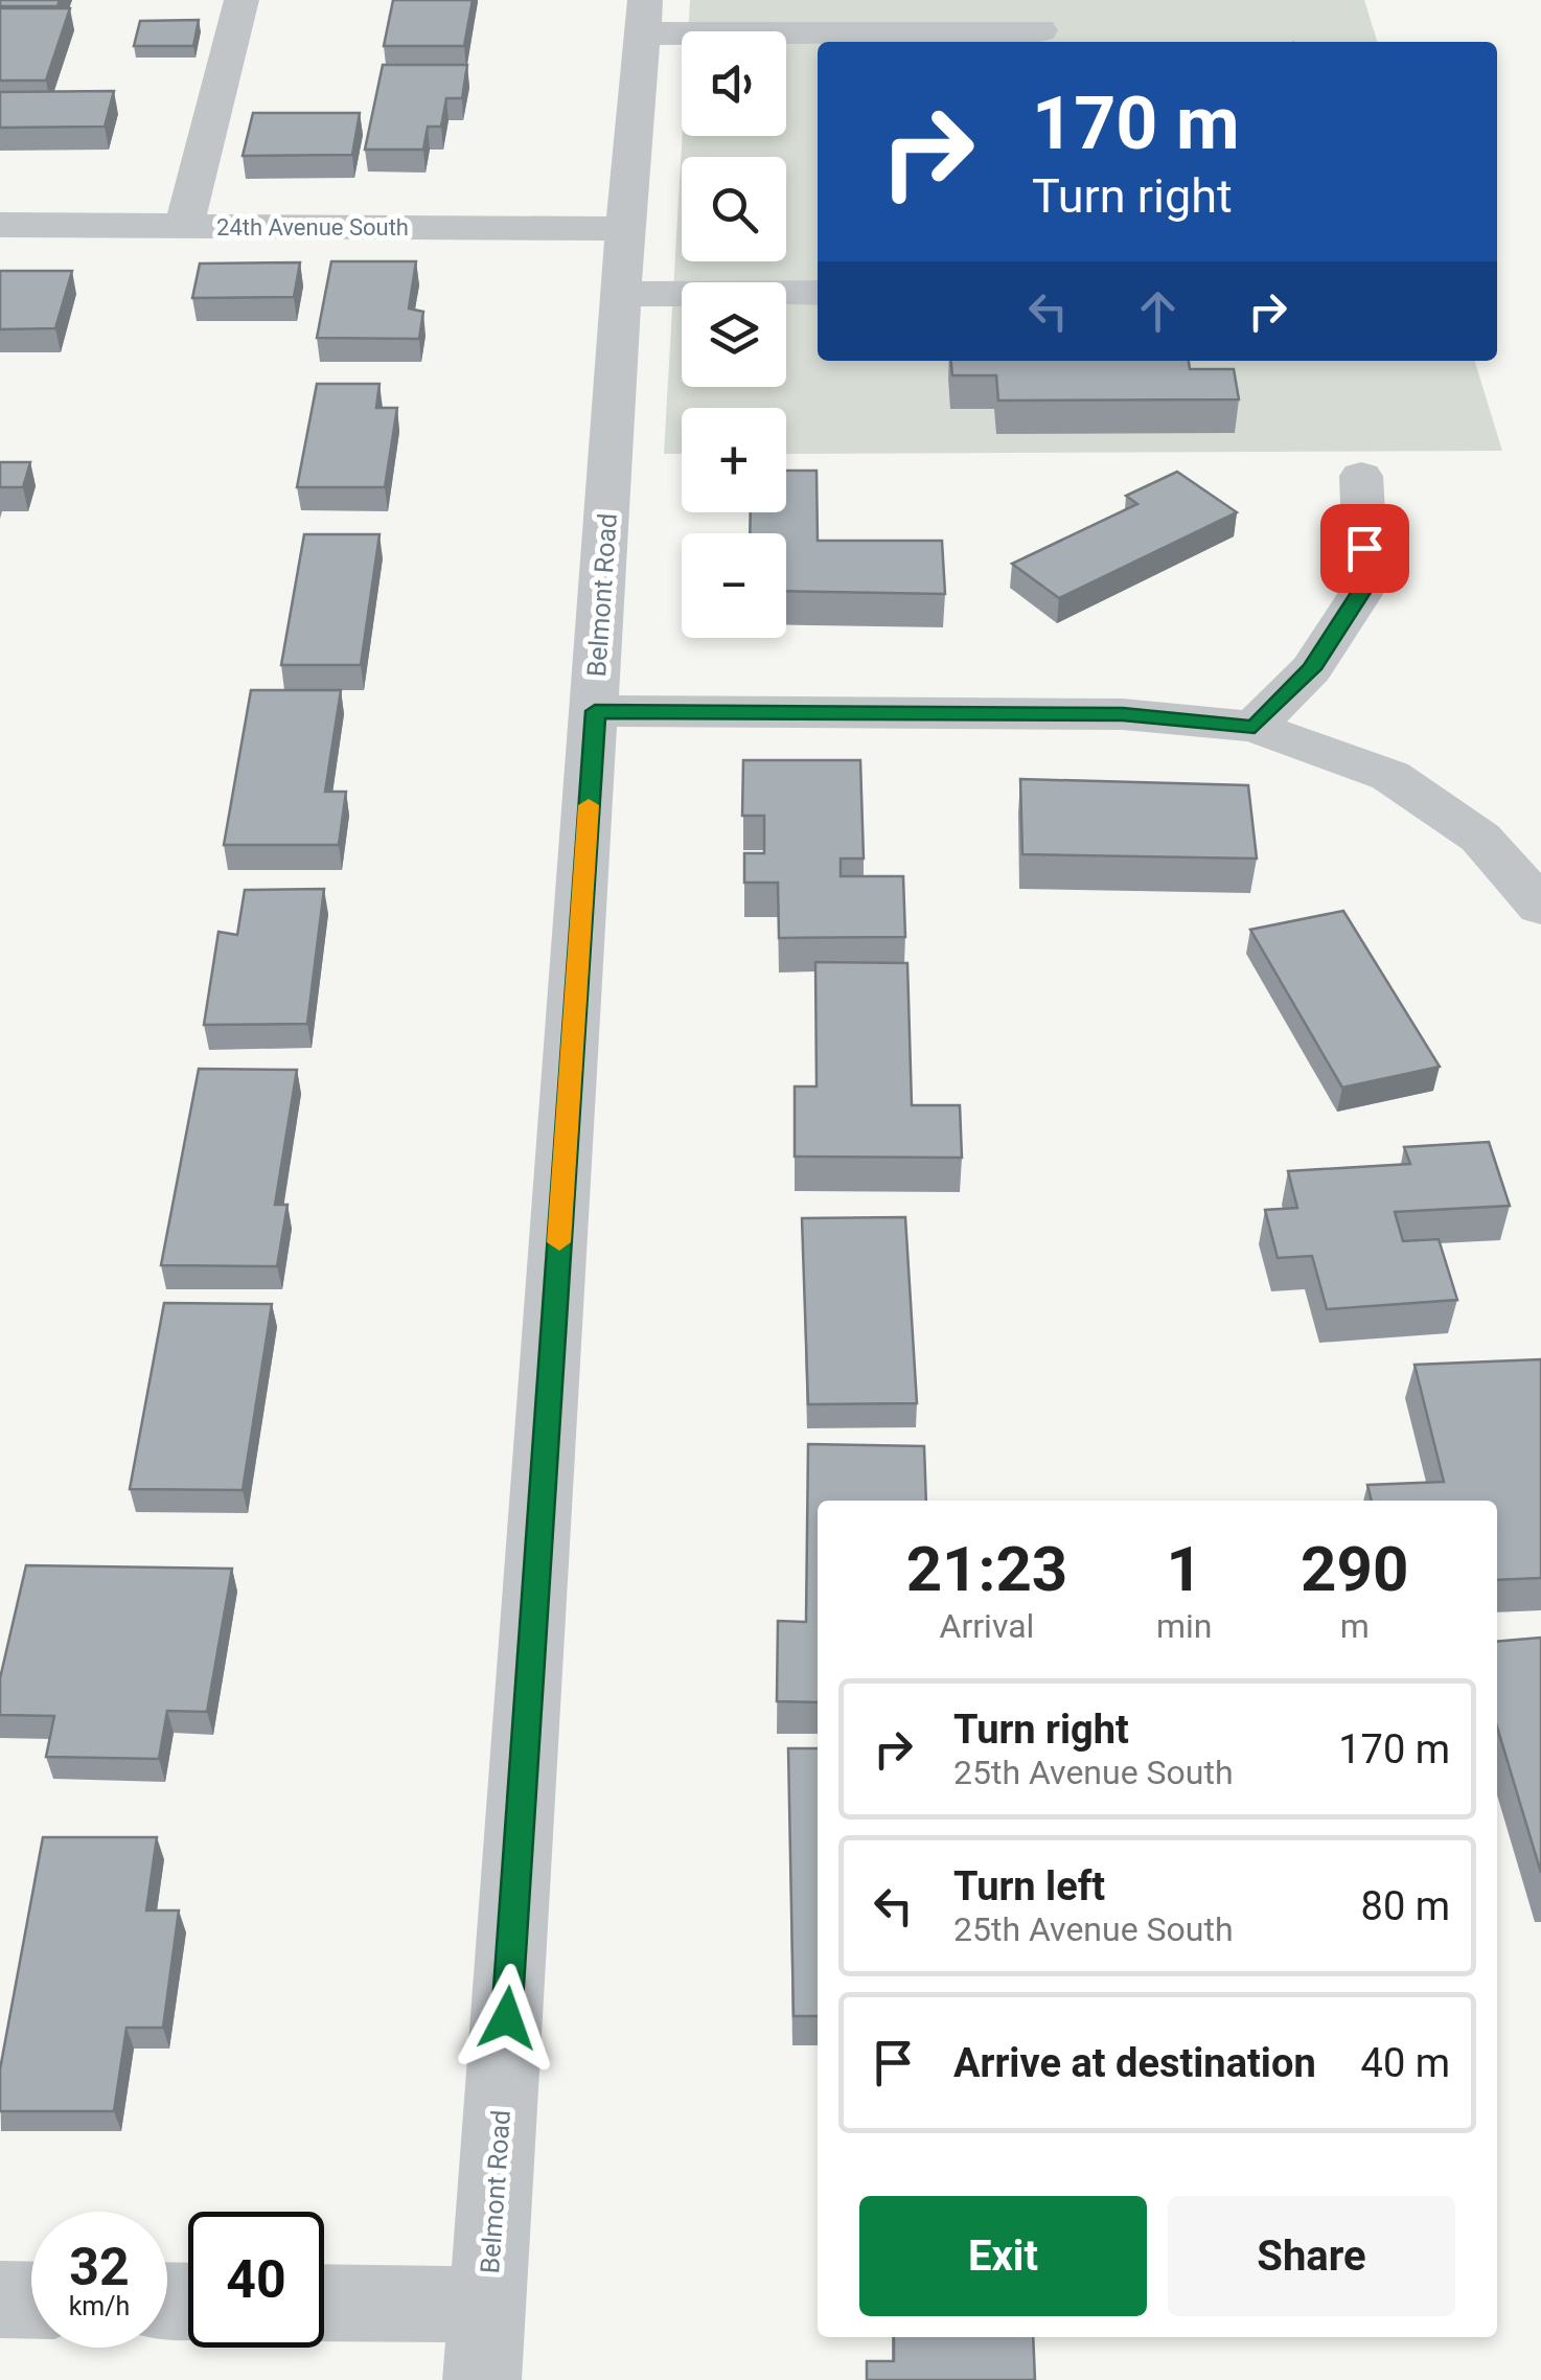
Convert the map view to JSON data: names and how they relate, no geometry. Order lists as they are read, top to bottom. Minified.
{"streets":{"street":["24th Avenue South","Belmont Road"]},"crossings":[["24th Avenue South","Belmont Road"]],"page":{"map_buttons":["+","−"],"turn":["170 m","Turn right"],"eta":["21:23","Arrival","1","min","290","m"],"list":[{"name":"Turn right","note":"25th Avenue South","value":"170 m"},{"name":"Turn left","note":"25th Avenue South","value":"80 m"},{"name":"Arrive at destination","value":"40 m"}],"buttons":["Exit","Share"],"speed":"32 km/h","limit":"40"}}
